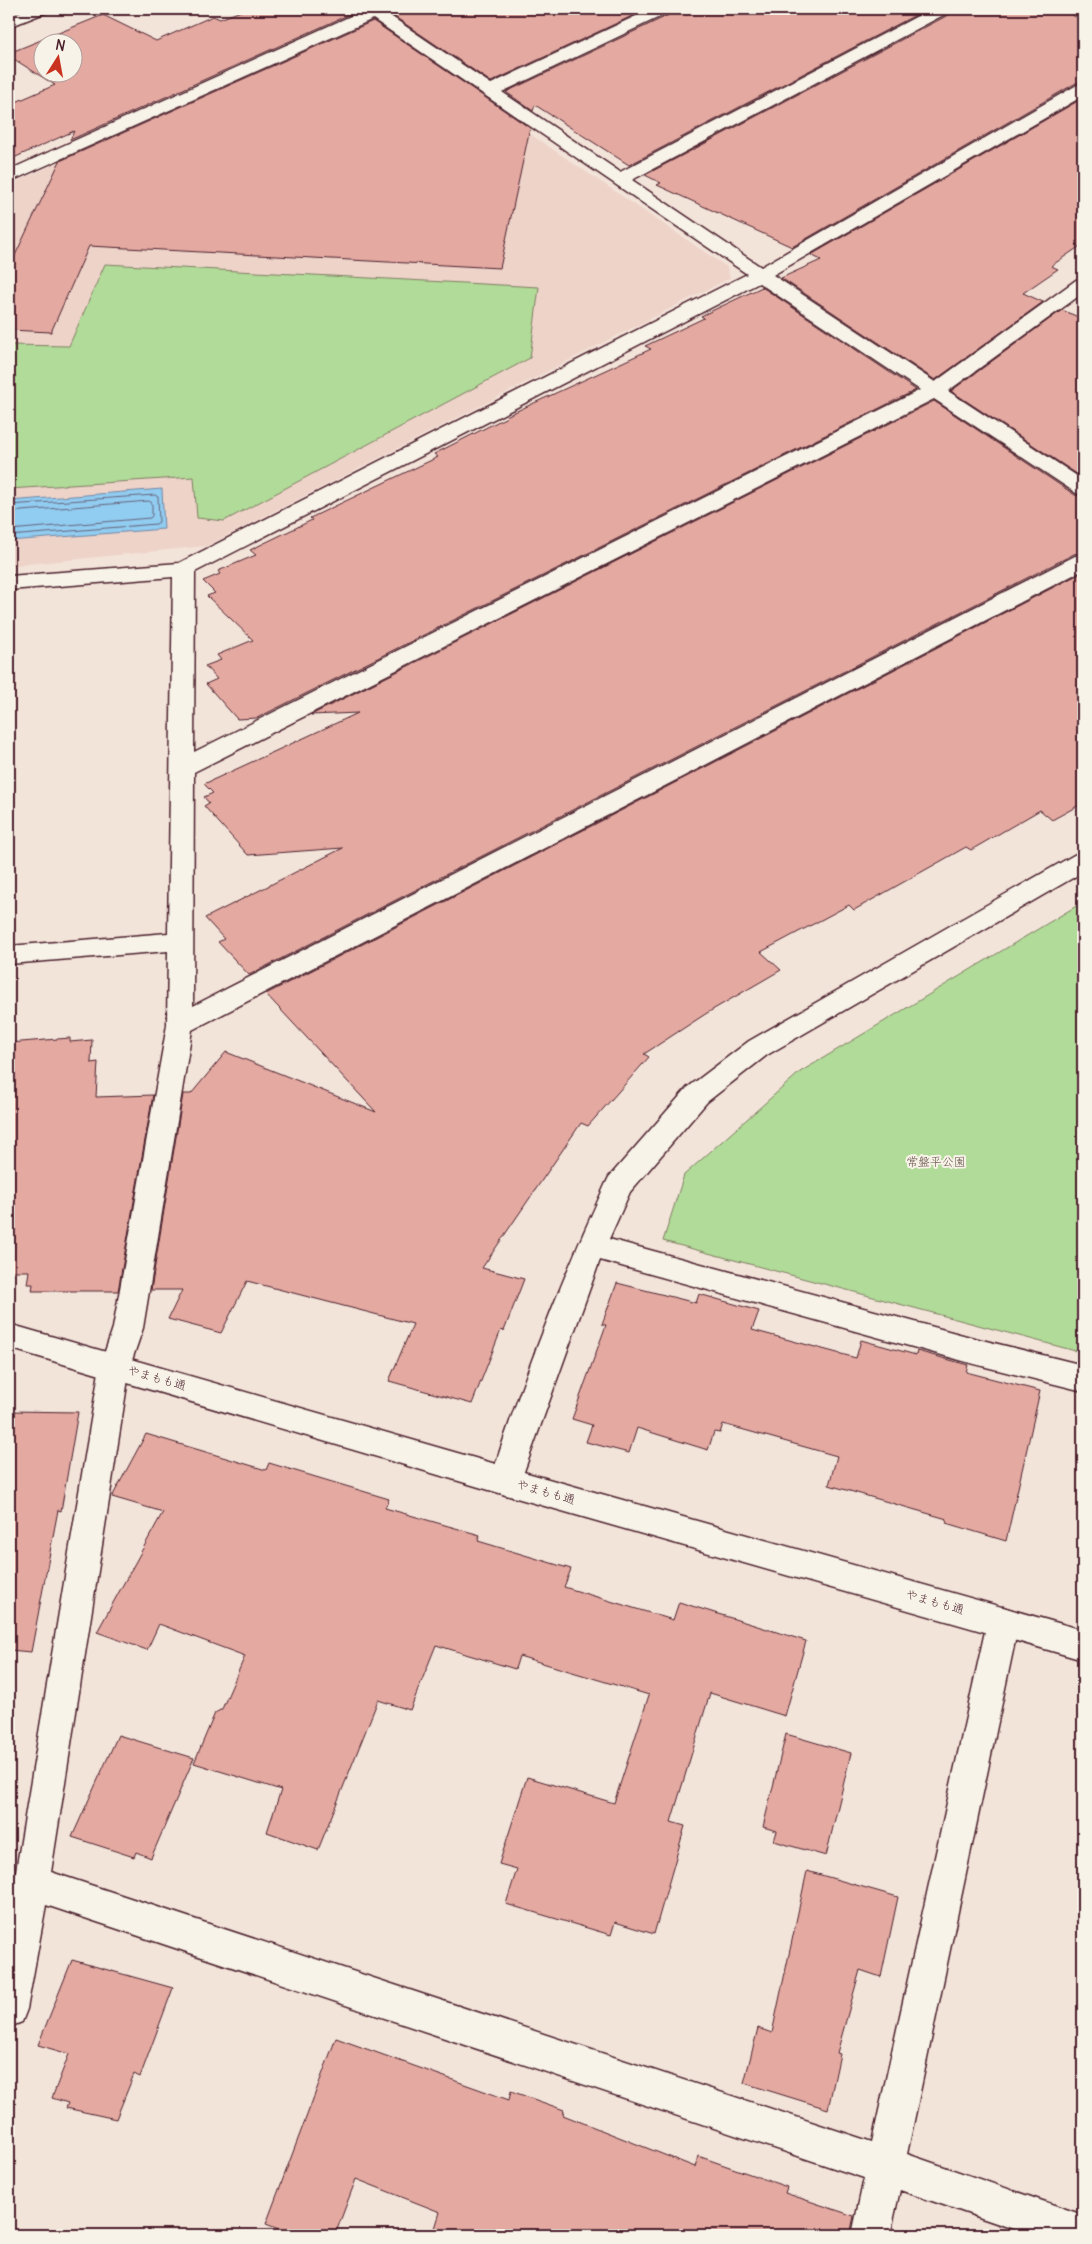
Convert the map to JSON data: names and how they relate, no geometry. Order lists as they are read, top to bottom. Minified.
{"streets":{"street":["やまもも通"]},"parks":["常盤平公園"],"north":"top"}
